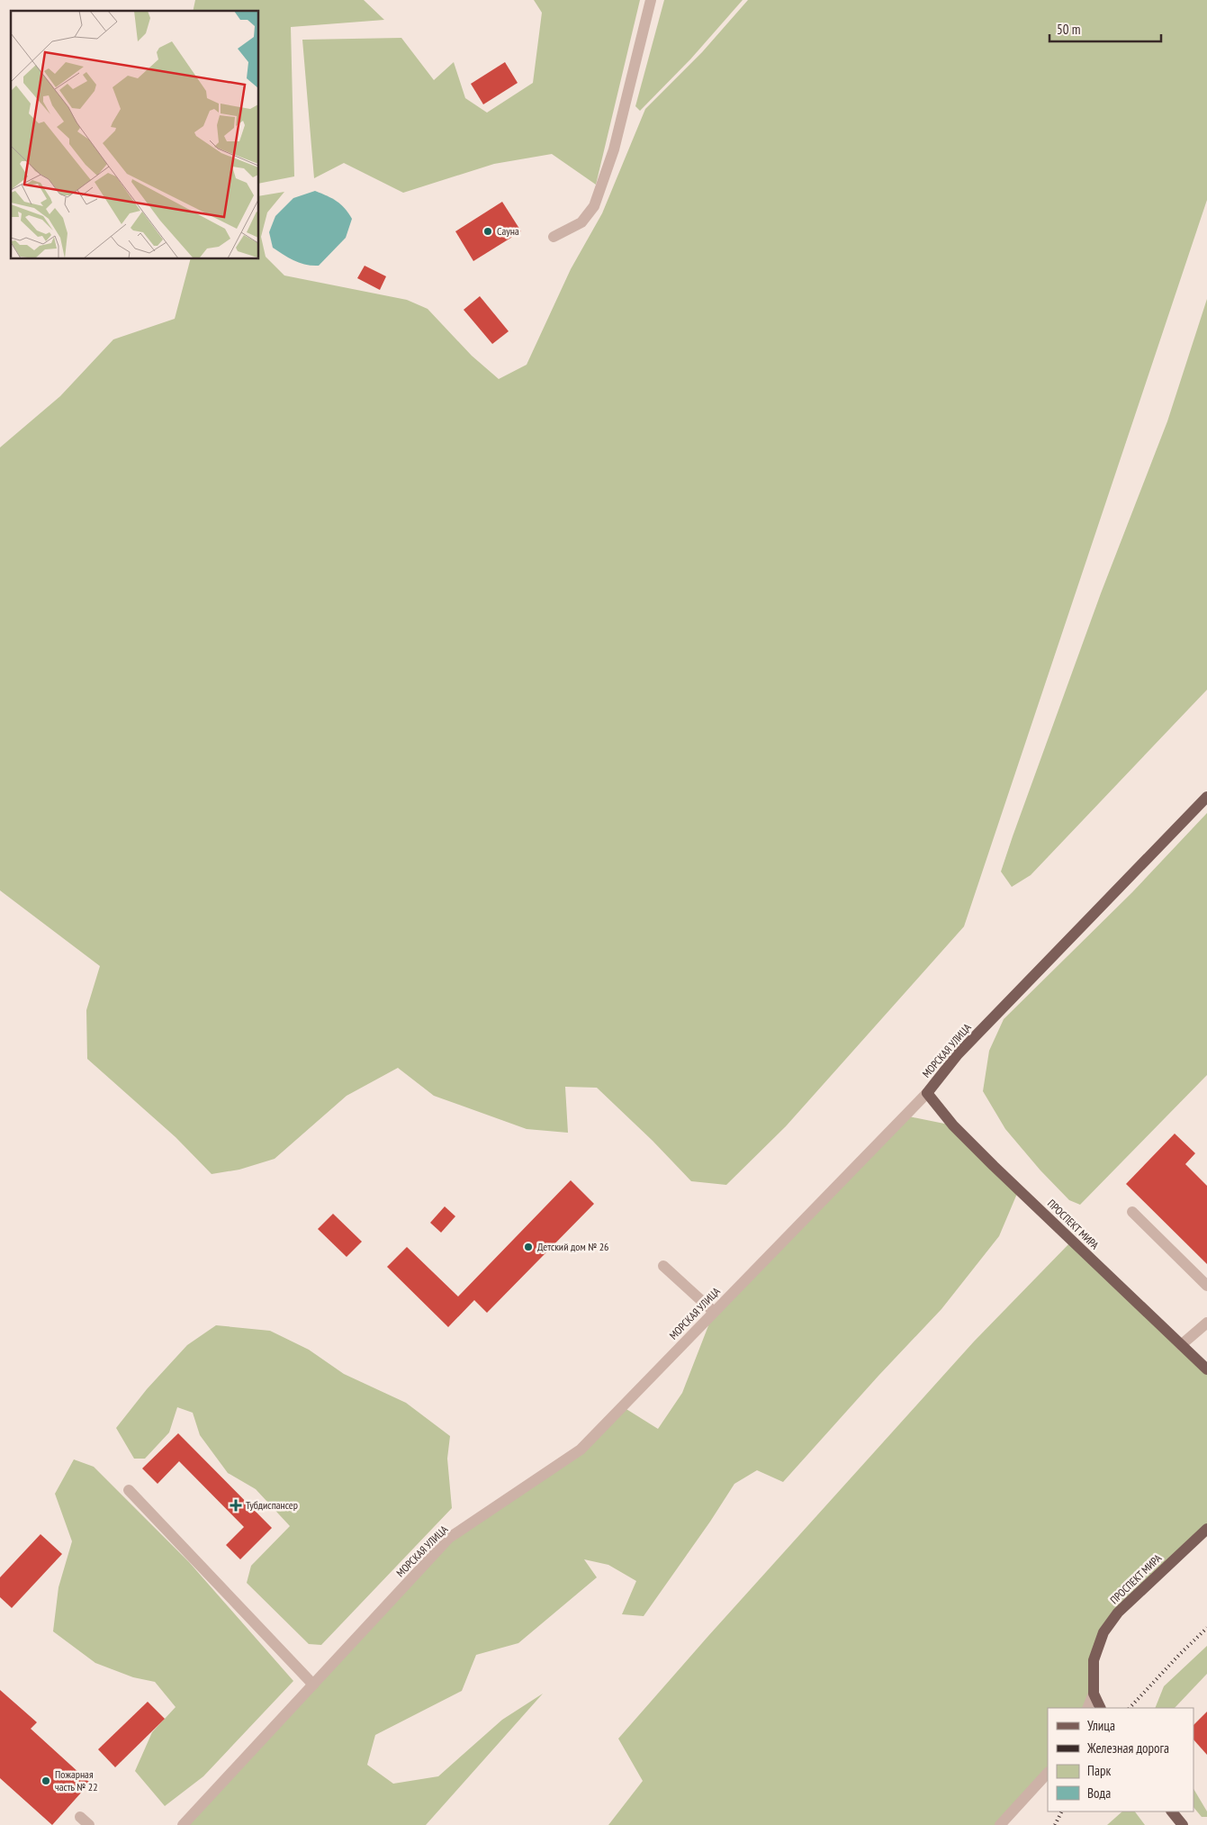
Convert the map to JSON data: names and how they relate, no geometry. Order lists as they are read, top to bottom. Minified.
{"streets":{"main road":["МОРСКАЯ УЛИЦА","ПРОСПЕКТ МИРА"]},"crossings":[["МОРСКАЯ УЛИЦА","ПРОСПЕКТ МИРА"]],"places":{"other":["Сауна","Детский дом № 26","Пожарная часть № 22"],"health":["Тубдиспансер"]},"legend":["Улица","Железная дорога","Парк","Вода"],"scale_bar":"50 m"}
